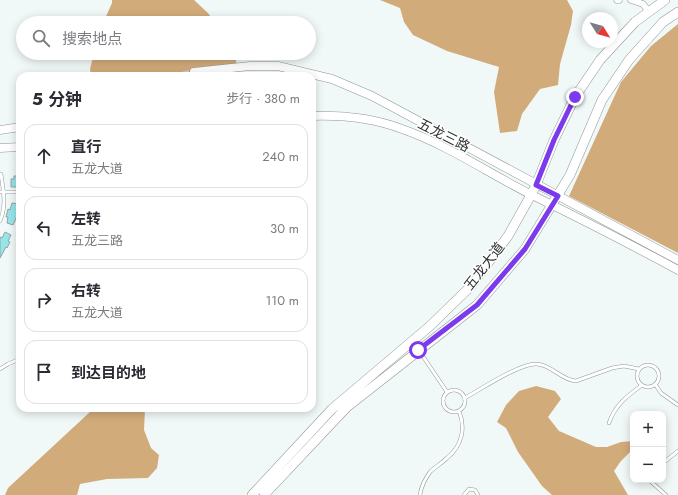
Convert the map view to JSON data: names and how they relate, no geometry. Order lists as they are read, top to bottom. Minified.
{"streets":{"main road":["五龙三路","五龙大道"]},"crossings":[["五龙三路","五龙大道"]],"north":"bottom right","page":{"search":"搜索地点","heading":["5 分钟","步行 · 380 m"],"list":[["直行","五龙大道","240 m"],["左转","五龙三路","30 m"],["右转","五龙大道","110 m"],"到达目的地"],"map_buttons":["+","−"]}}
